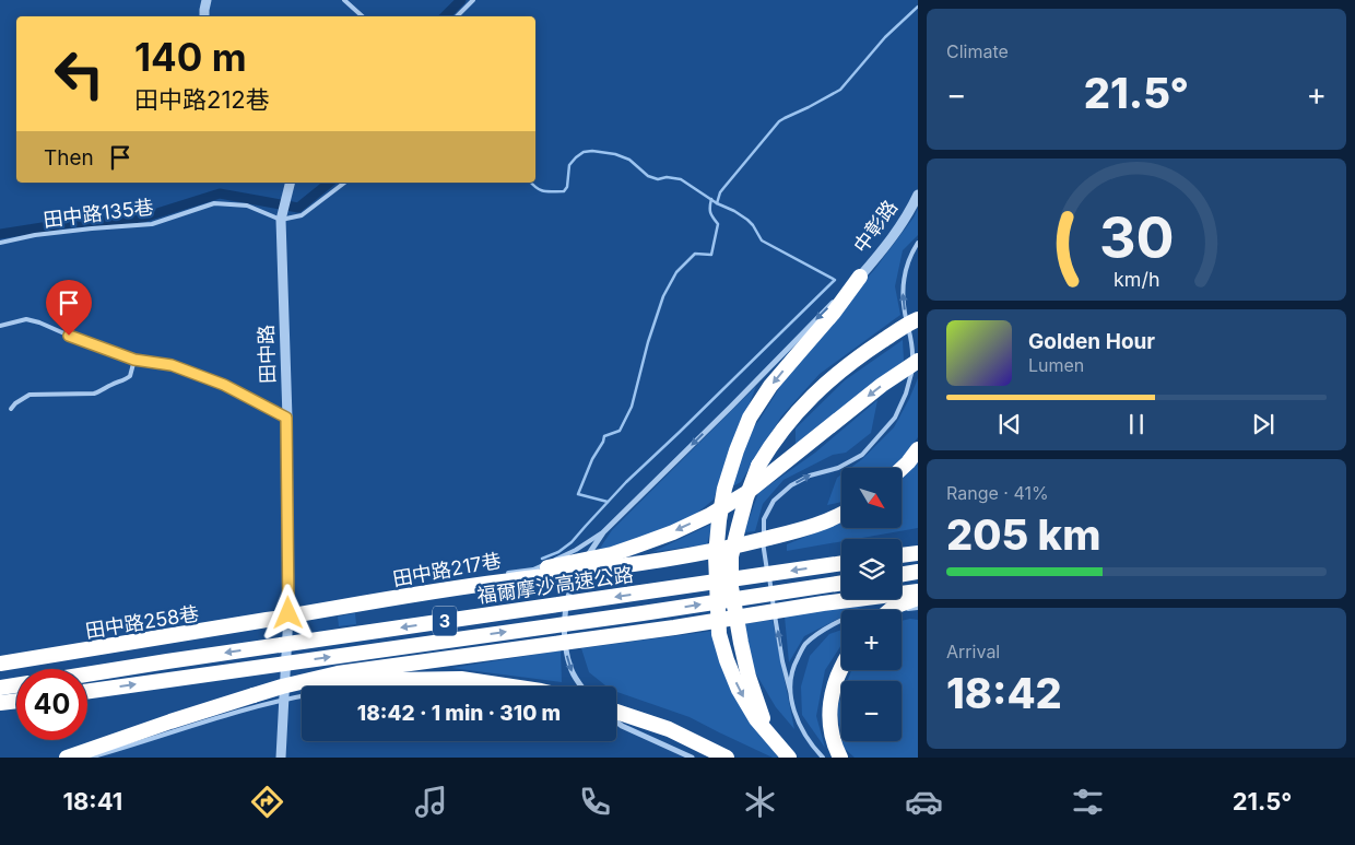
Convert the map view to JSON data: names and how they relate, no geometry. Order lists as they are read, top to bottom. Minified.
{"streets":{"highway":["福爾摩沙高速公路","3"],"street":["中彰路","田中路"],"lane":["田中路135巷","田中路217巷","田中路258巷"]},"crossings":[["田中路135巷","田中路"],["田中路","田中路217巷"],["田中路","田中路258巷"],["田中路217巷","田中路258巷"]],"north":"bottom right","page":{"tile":["Climate",["Range · 41%","205 km"],["Arrival","18:42"]],"turn":["140 m","田中路212巷"],"heat":["−","21.5°","+"],"then":"Then","song":["Golden Hour","Lumen"],"map_buttons":["+","−"],"limit":"40","trip":"18:42 · 1 min · 310 m","tabs":["18:41","21.5°"],"gauge":["30","km/h"]}}
